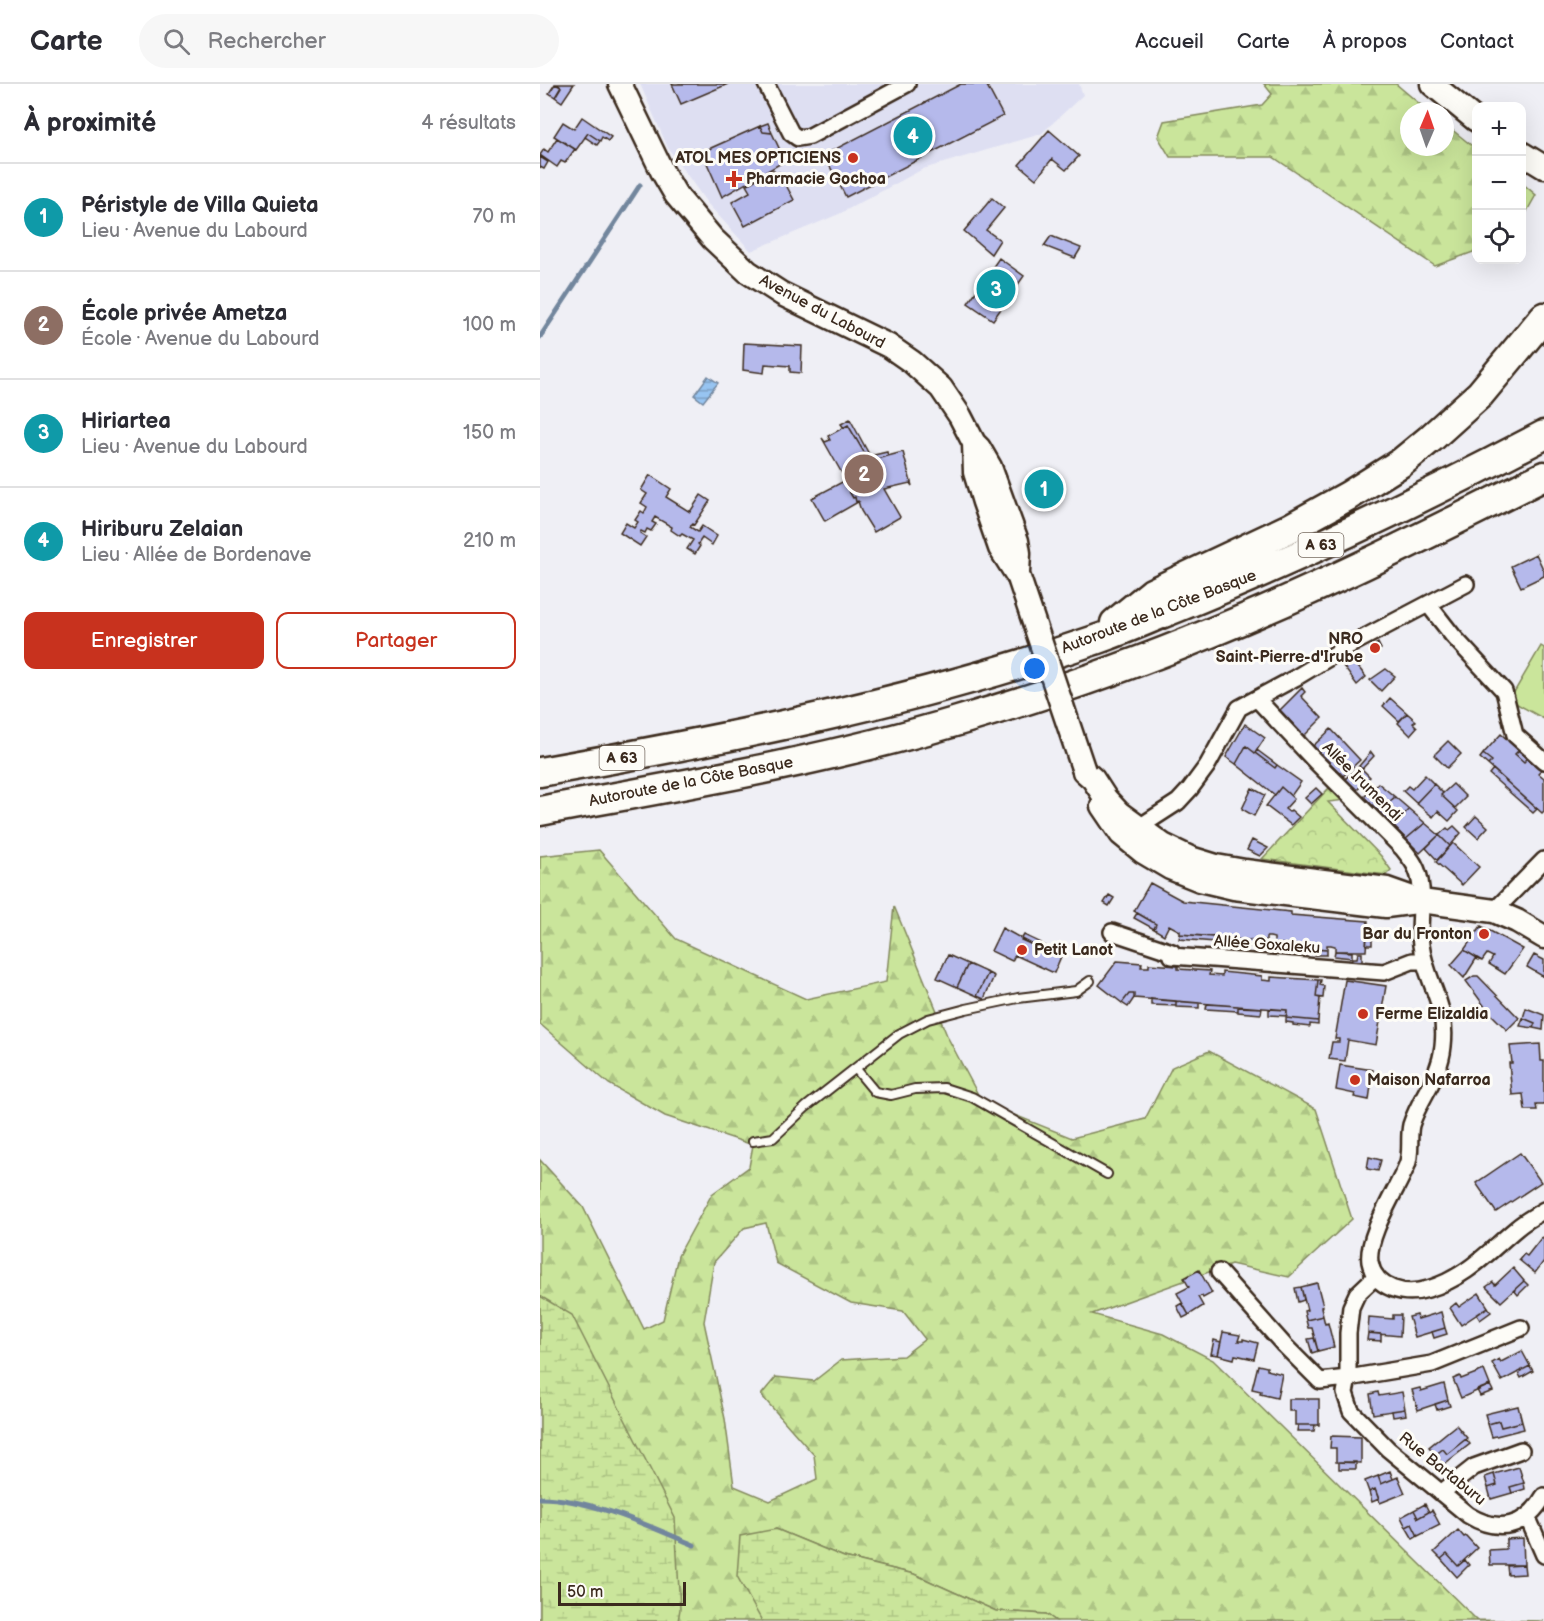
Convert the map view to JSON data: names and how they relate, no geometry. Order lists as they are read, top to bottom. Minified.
{"streets":{"highway":["A 63","Autoroute de la Côte Basque"],"street":["Avenue du Labourd","Allée Irumendi","Allée Goxaleku","Rue Bartaburu"]},"places":{"other":["ATOL MES OPTICIENS","NRO Saint-Pierre-d'Irube","Bar du Fronton","Petit Lanot","Ferme Elizaldia","Maison Nafarroa"],"health":["Pharmacie Gochoa"]},"scale_bar":"50 m","north":"top","page":{"header":"Carte","search":"Rechercher","nav":["Accueil","Carte","À propos","Contact"],"heading":["À proximité","4 résultats"],"map_buttons":["+","−"],"pins":["4","3","2","1"],"list":[{"mark":"1","name":"Péristyle de Villa Quieta","note":"Lieu · Avenue du Labourd","value":"70 m"},{"mark":"2","name":"École privée Ametza","note":"École · Avenue du Labourd","value":"100 m"},{"mark":"3","name":"Hiriartea","note":"Lieu · Avenue du Labourd","value":"150 m"},{"mark":"4","name":"Hiriburu Zelaian","note":"Lieu · Allée de Bordenave","value":"210 m"}],"buttons":["Enregistrer","Partager"],"scale":"50 m"}}
